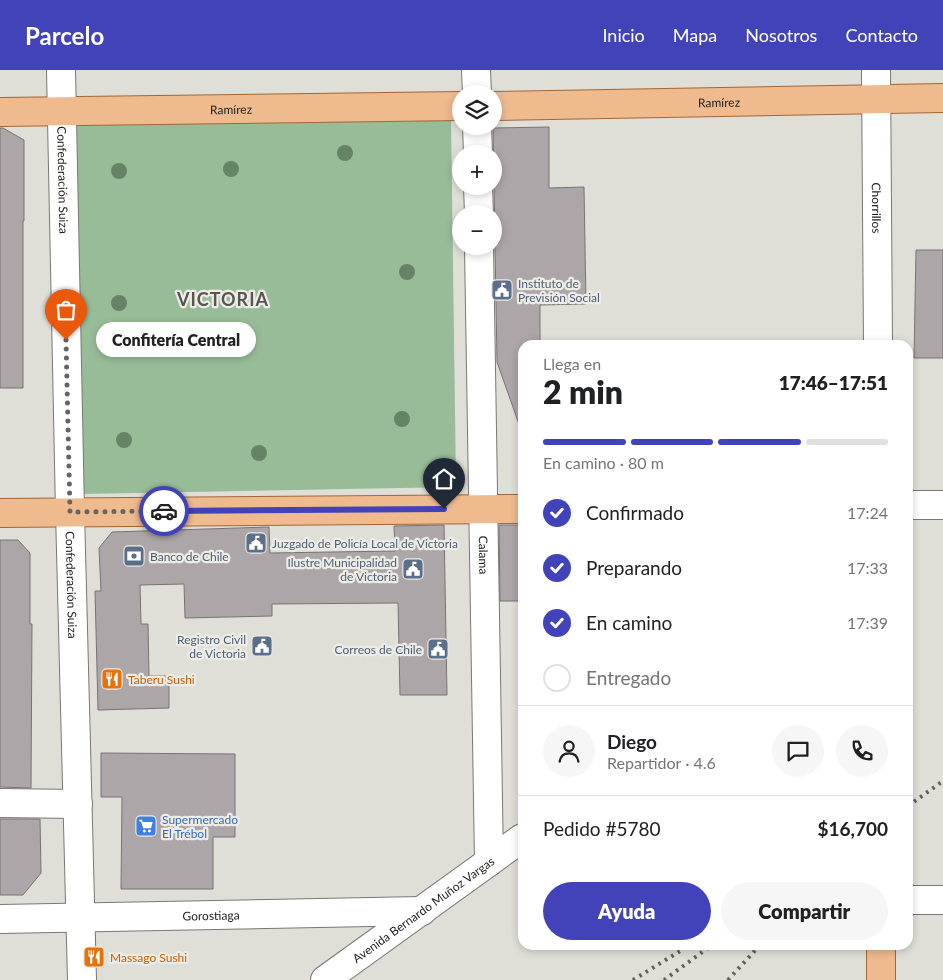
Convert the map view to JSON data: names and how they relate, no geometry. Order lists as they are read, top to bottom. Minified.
{"streets":{"main road":["Ramírez"],"street":["Confederación Suiza","Chorrillos","Calama","Avenida Bernardo Muñoz Vargas","Gorostiaga"]},"crossings":[["Ramírez","Confederación Suiza"],["Ramírez","Chorrillos"],["Confederación Suiza","Gorostiaga"],["Calama","Avenida Bernardo Muñoz Vargas"],["Avenida Bernardo Muñoz Vargas","Gorostiaga"]],"districts":["VICTORIA"],"places":{"public building":["Instituto de Previsión Social","Juzgado de Policía Local de Victoria","Ilustre Municipalidad de Victoria","Registro Civil de Victoria","Correos de Chile"],"other":["Confitería Central"],"bank":["Banco de Chile"],"restaurant":["Taberu Sushi","Massago Sushi"],"supermarket":["Supermercado El Trébol"]},"page":{"header":"Parcelo","nav":["Inicio","Mapa","Nosotros","Contacto"],"map_buttons":["+","−"],"bubble":"Confitería Central","heading":["2 min","Llega en","17:46–17:51"],"panel":["Diego","Repartidor · 4.6","Pedido #5780","$16,700"],"bar":"En camino · 80 m","list":[["Confirmado","17:24"],["Preparando","17:33"],["En camino","17:39"],"Entregado"],"buttons":["Ayuda","Compartir"]}}
